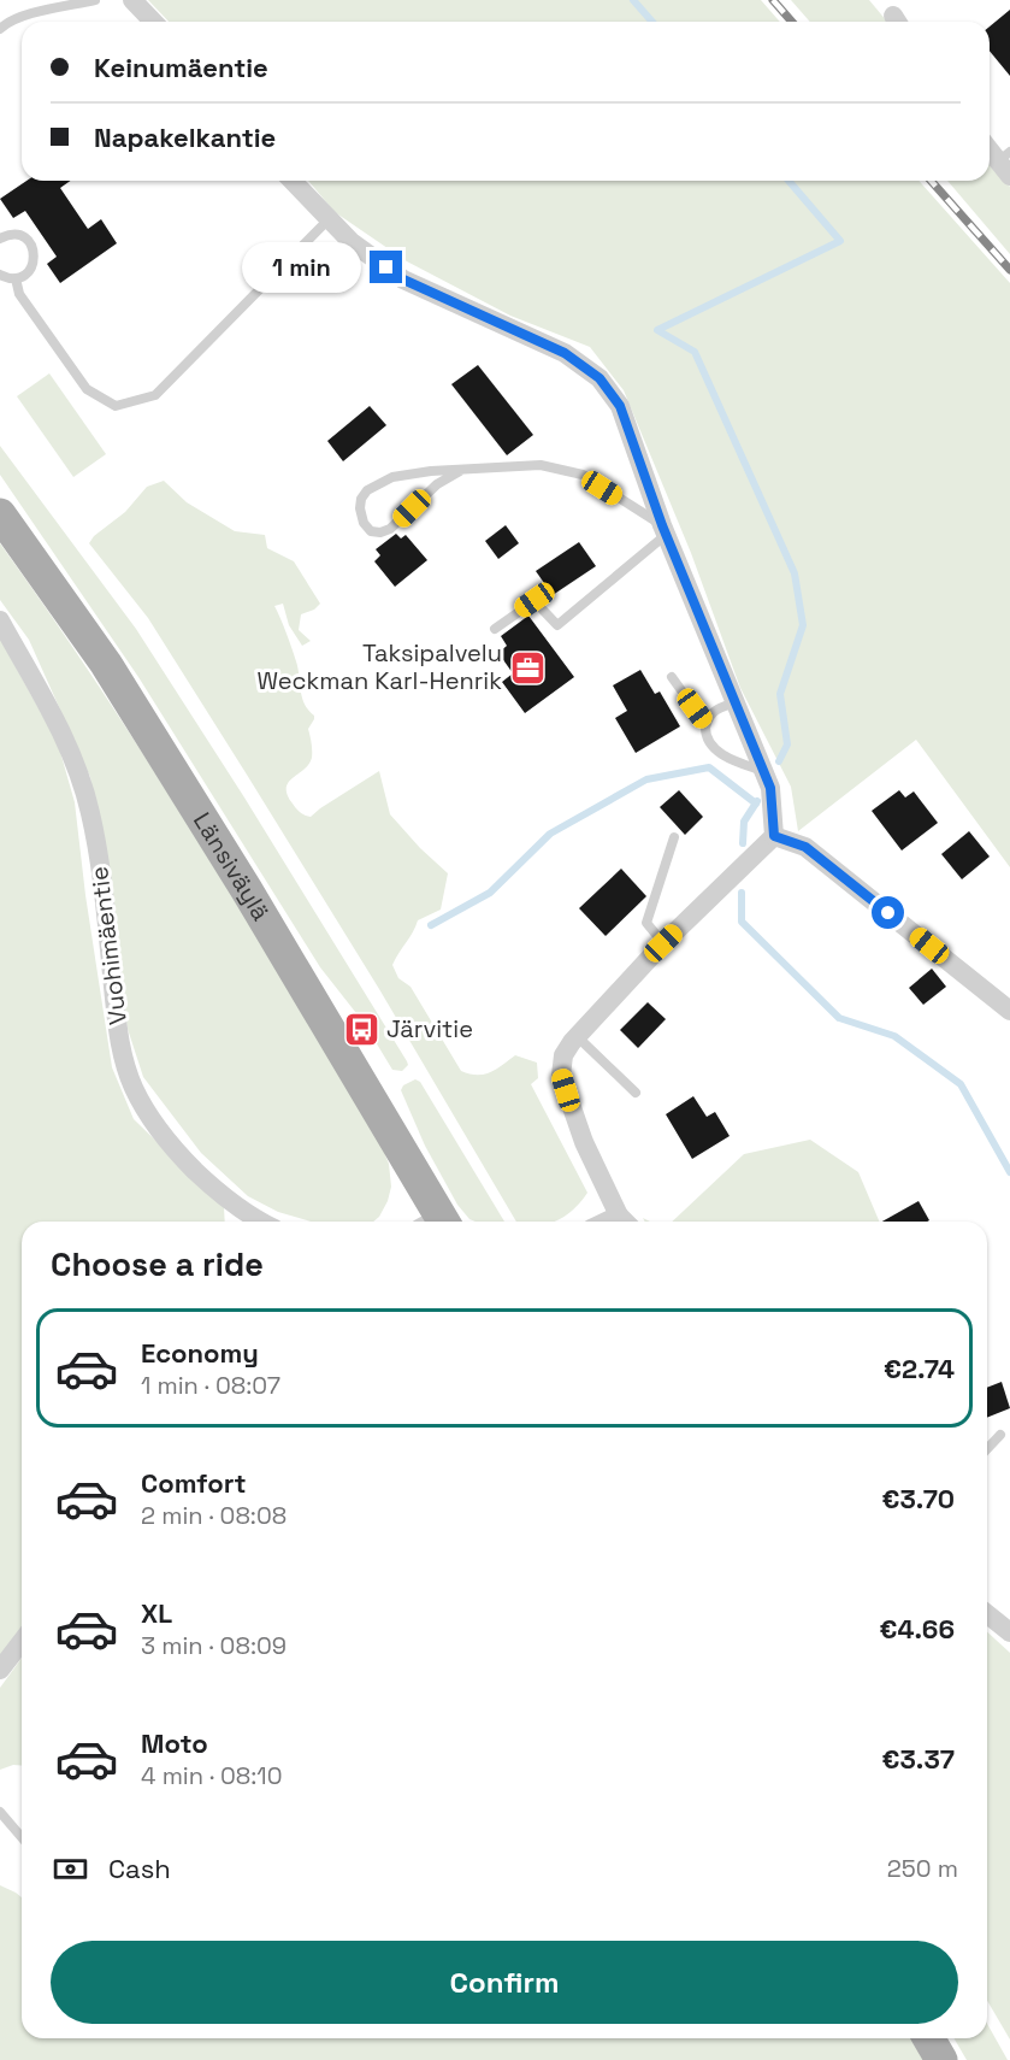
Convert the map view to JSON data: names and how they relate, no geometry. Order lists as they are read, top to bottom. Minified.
{"streets":{"main road":["Länsiväylä"],"street":["Vuohimäentie"]},"places":{"office":["Taksipalvelu Weckman Karl-Henrik"],"bus stop":["Järvitie"]},"page":{"banner":["Keinumäentie","Napakelkantie"],"bubble":"1 min","heading":"Choose a ride","list":[{"name":"Economy","note":"1 min · 08:07","value":"€2.74"},{"name":"Comfort","note":"2 min · 08:08","value":"€3.70"},{"name":"XL","note":"3 min · 08:09","value":"€4.66"},{"name":"Moto","note":"4 min · 08:10","value":"€3.37"}],"pay":["Cash","250 m"],"buttons":"Confirm"}}
